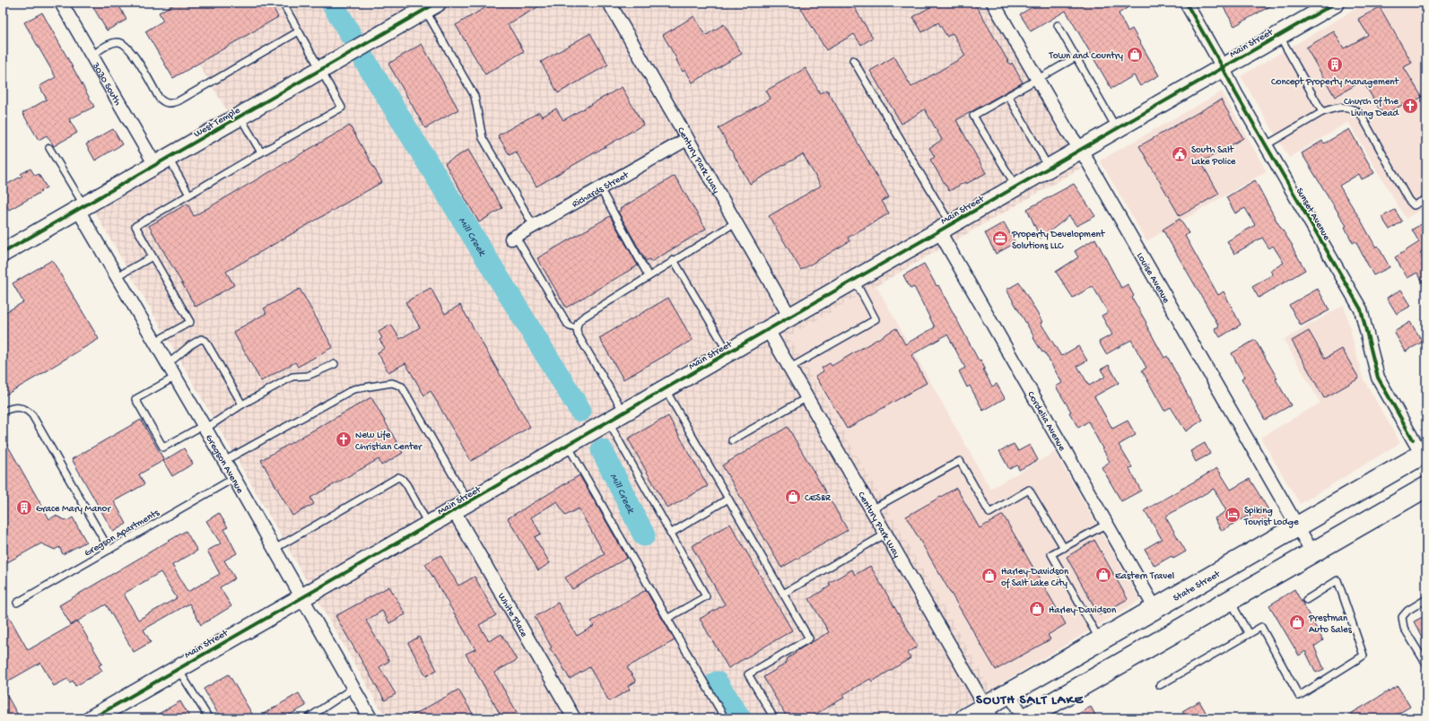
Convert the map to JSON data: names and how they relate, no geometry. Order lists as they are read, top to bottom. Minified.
{"streets":{"main road":["State Street"],"street":["Main Street","3030 South","West Temple","Century Park Way","Richards Street","Sunset Avenue","Louise Avenue","Cordelia Avenue","Gregson Avenue","White Place"],"lane":["Gregson Apartments"]},"crossings":[["Main Street","Century Park Way"],["Main Street","Sunset Avenue"],["Main Street","Louise Avenue"],["Main Street","Cordelia Avenue"],["Main Street","Gregson Avenue"],["Main Street","White Place"],["3030 South","West Temple"],["West Temple","Gregson Avenue"],["Century Park Way","Richards Street"],["Century Park Way","State Street"],["Sunset Avenue","State Street"],["Louise Avenue","State Street"],["Cordelia Avenue","State Street"],["Gregson Avenue","Gregson Apartments"]],"districts":["SOUTH SALT LAKE"],"water":["Mill Creek"],"places":{"shop":["Town and Country","CES&R","Eastern Travel","Harley-Davidson of Salt Lake City","Harley-Davidson","Prestman Auto Sales"],"building":["Concept Property Management","Grace Mary Manor"],"church":["Church of the Living Dead","New Life Christian Center"],"public building":["South Salt Lake Police"],"office":["Property Development Solutions LLC"],"hotel":["Spiking Tourist Lodge"]}}
